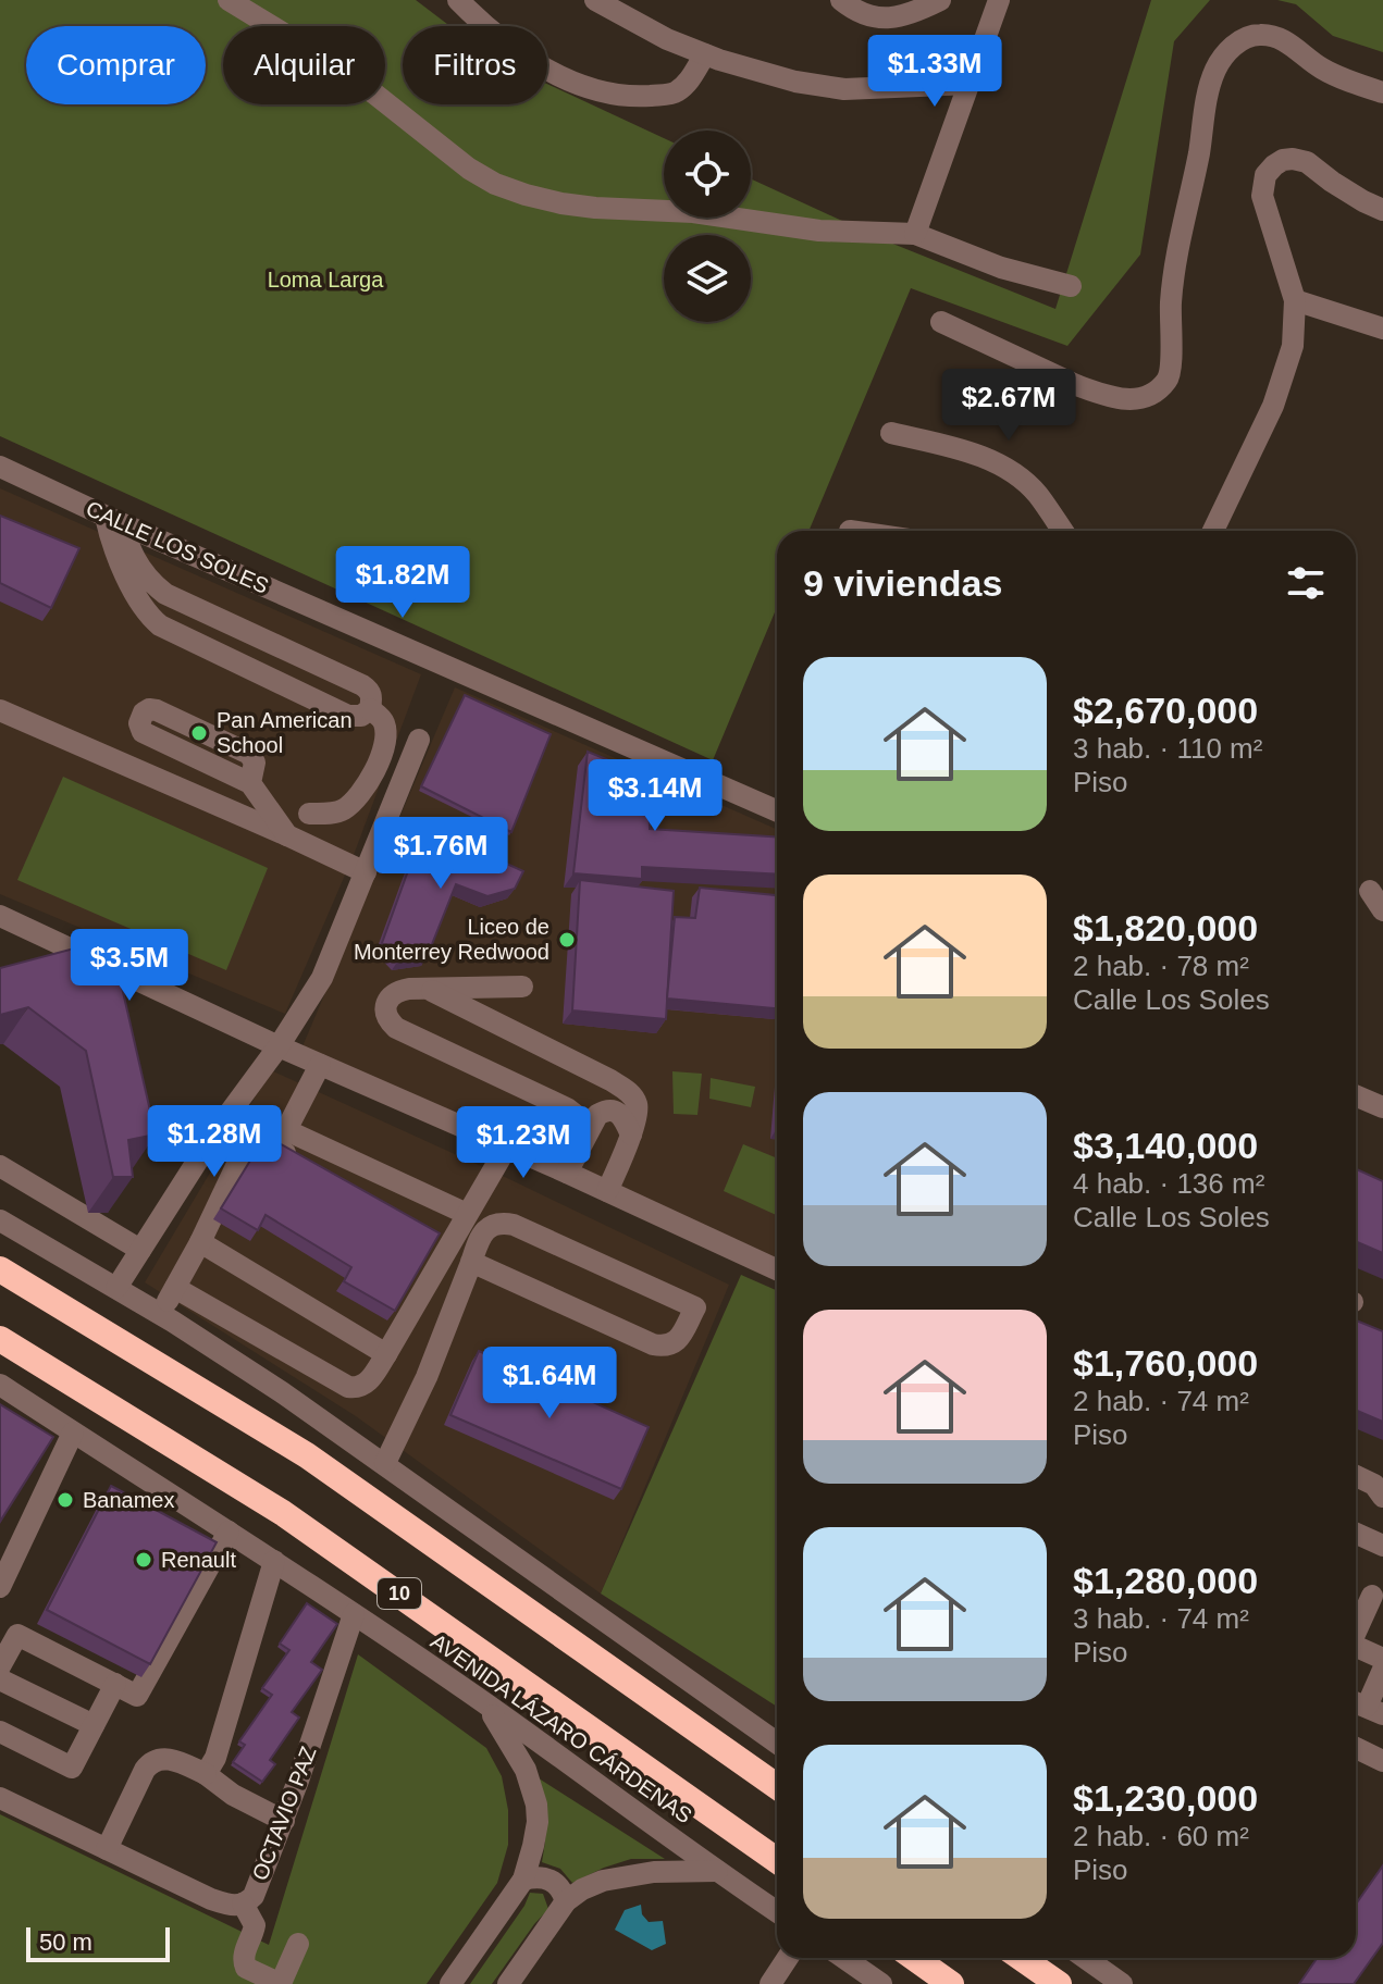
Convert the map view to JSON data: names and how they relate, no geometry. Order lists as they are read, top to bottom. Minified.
{"streets":{"highway":["10","AVENIDA LÁZARO CÁRDENAS"],"street":["CALLE LOS SOLES","OCTAVIO PAZ"]},"crossings":[["AVENIDA LÁZARO CÁRDENAS","OCTAVIO PAZ"]],"parks":["Loma Larga"],"places":["Pan American School","Liceo de Monterrey Redwood","Banamex","Renault"],"scale_bar":"50 m","page":{"chip":["Comprar","Alquilar","Filtros"],"price":["$1.33M","$2.67M","$1.82M","$3.14M","$1.76M","$3.5M","$1.28M","$1.23M","$1.64M"],"heading":"9 viviendas","list":[{"name":"$2,670,000","note":"3 hab. · 110 m² · Piso"},{"name":"$1,820,000","note":"2 hab. · 78 m² · Calle Los Soles"},{"name":"$3,140,000","note":"4 hab. · 136 m² · Calle Los Soles"},{"name":"$1,760,000","note":"2 hab. · 74 m² · Piso"},{"name":"$1,280,000","note":"3 hab. · 74 m² · Piso"},{"name":"$1,230,000","note":"2 hab. · 60 m² · Piso"}],"scale":"50 m"}}
